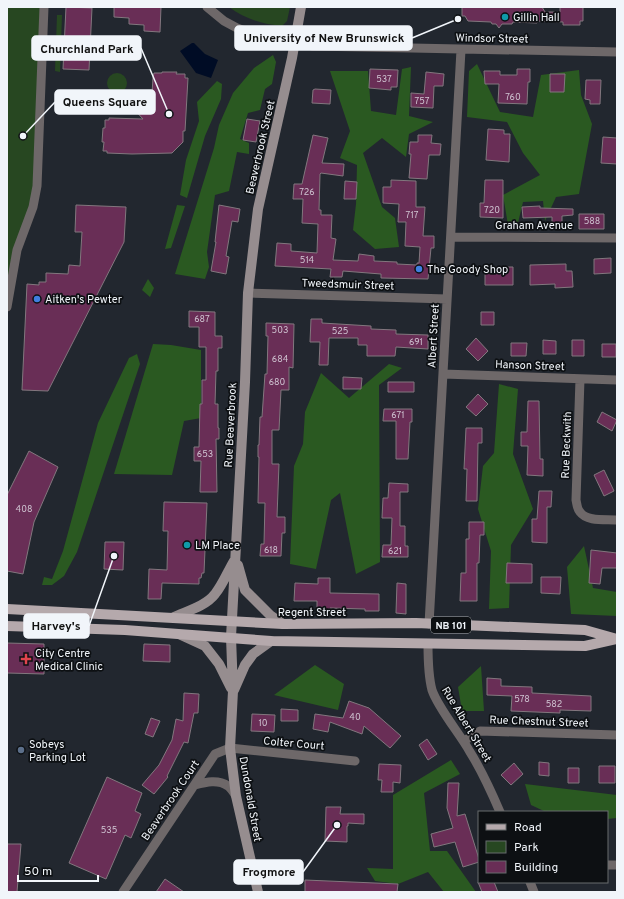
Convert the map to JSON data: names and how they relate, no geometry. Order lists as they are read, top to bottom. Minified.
{"streets":{"main road":["Regent Street","NB 101"],"street":["Windsor Street","Beaverbrook Street","Graham Avenue","Tweedsmuir Street","Albert Street","Hanson Street","Rue Beaverbrook","Rue Beckwith","Rue Chestnut Street","Rue Albert Street","Colter Court","Dundonald Street","Beaverbrook Court"]},"crossings":[["Windsor Street","Beaverbrook Street"],["Windsor Street","Albert Street"],["Beaverbrook Street","Tweedsmuir Street"],["Beaverbrook Street","Rue Beaverbrook"],["Graham Avenue","Albert Street"],["Tweedsmuir Street","Albert Street"],["Tweedsmuir Street","Rue Beaverbrook"],["Albert Street","Hanson Street"],["Albert Street","Regent Street"],["Hanson Street","Rue Beckwith"],["Regent Street","Rue Albert Street"],["Regent Street","Dundonald Street"],["Rue Chestnut Street","Rue Albert Street"],["Colter Court","Dundonald Street"],["Colter Court","Beaverbrook Court"],["Dundonald Street","Beaverbrook Court"]],"places":{"other":["Gillin Hall","University of New Brunswick","Churchland Park","Queens Square","The Goody Shop","Aitken's Pewter","LM Place","Harvey's","Sobeys Parking Lot","Frogmore"],"health":["City Centre Medical Clinic"]},"house_numbers":["537","760","757","726","720","717","588","514","687","503","525","691","684","680","671","653","408","618","621","578","582","40","10","535"],"legend":["Road","Park","Building"],"scale_bar":"50 m"}
